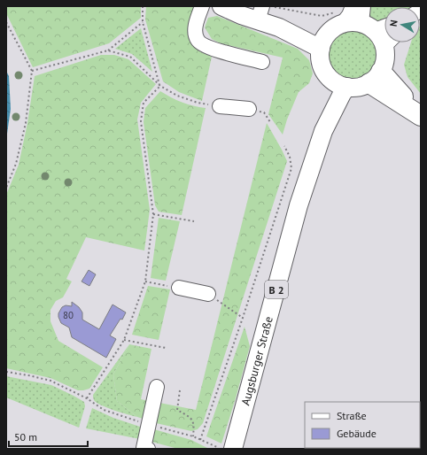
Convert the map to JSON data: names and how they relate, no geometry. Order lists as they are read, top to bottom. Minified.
{"streets":{"main road":["B 2","Augsburger Straße"]},"house_numbers":["80"],"legend":["Straße","Gebäude"],"scale_bar":"50 m","north":"left"}
